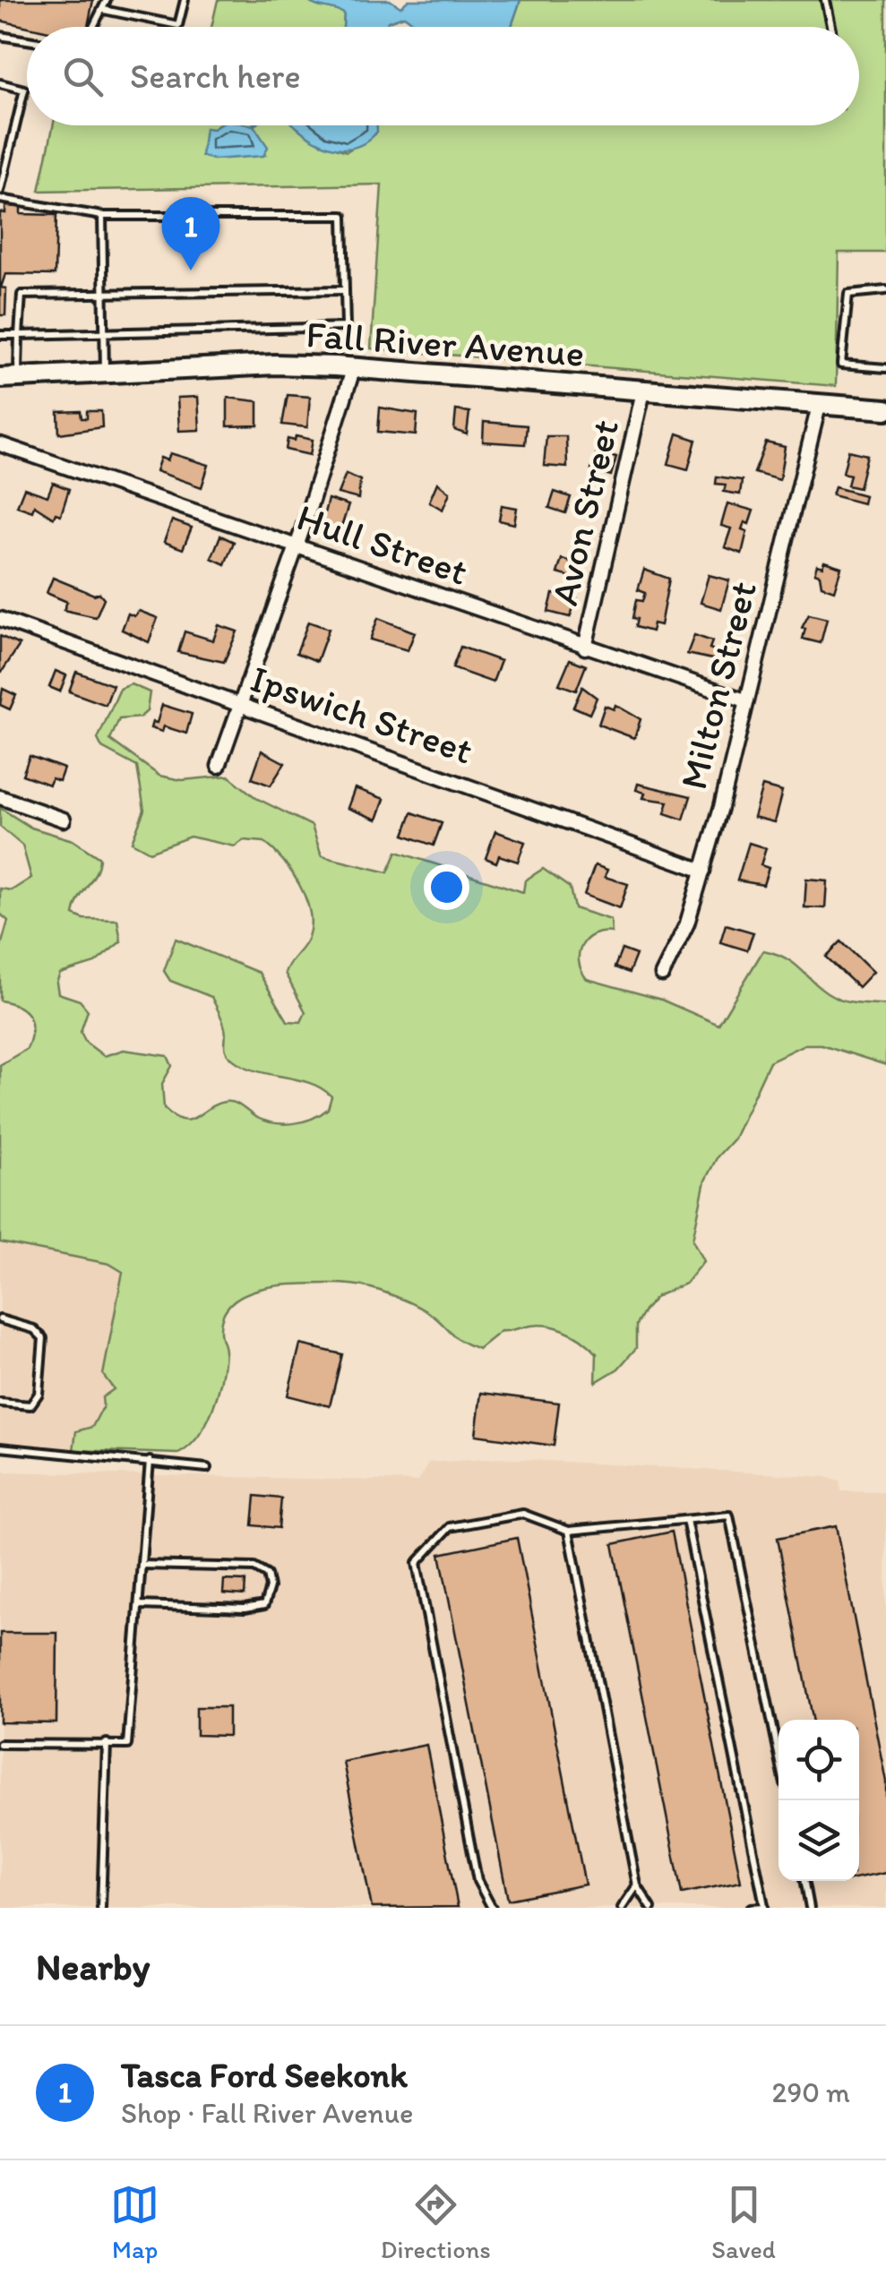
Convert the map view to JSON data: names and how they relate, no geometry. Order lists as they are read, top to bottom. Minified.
{"streets":{"main road":["Fall River Avenue"],"street":["Avon Street","Hull Street","Milton Street","Ipswich Street"]},"crossings":[["Fall River Avenue","Avon Street"],["Fall River Avenue","Milton Street"],["Avon Street","Hull Street"],["Hull Street","Milton Street"],["Milton Street","Ipswich Street"]],"page":{"search":"Search here","pins":"1","heading":"Nearby","list":[{"mark":"1","name":"Tasca Ford Seekonk","note":"Shop · Fall River Avenue","value":"290 m"}],"nav":["Map","Directions","Saved"]}}
